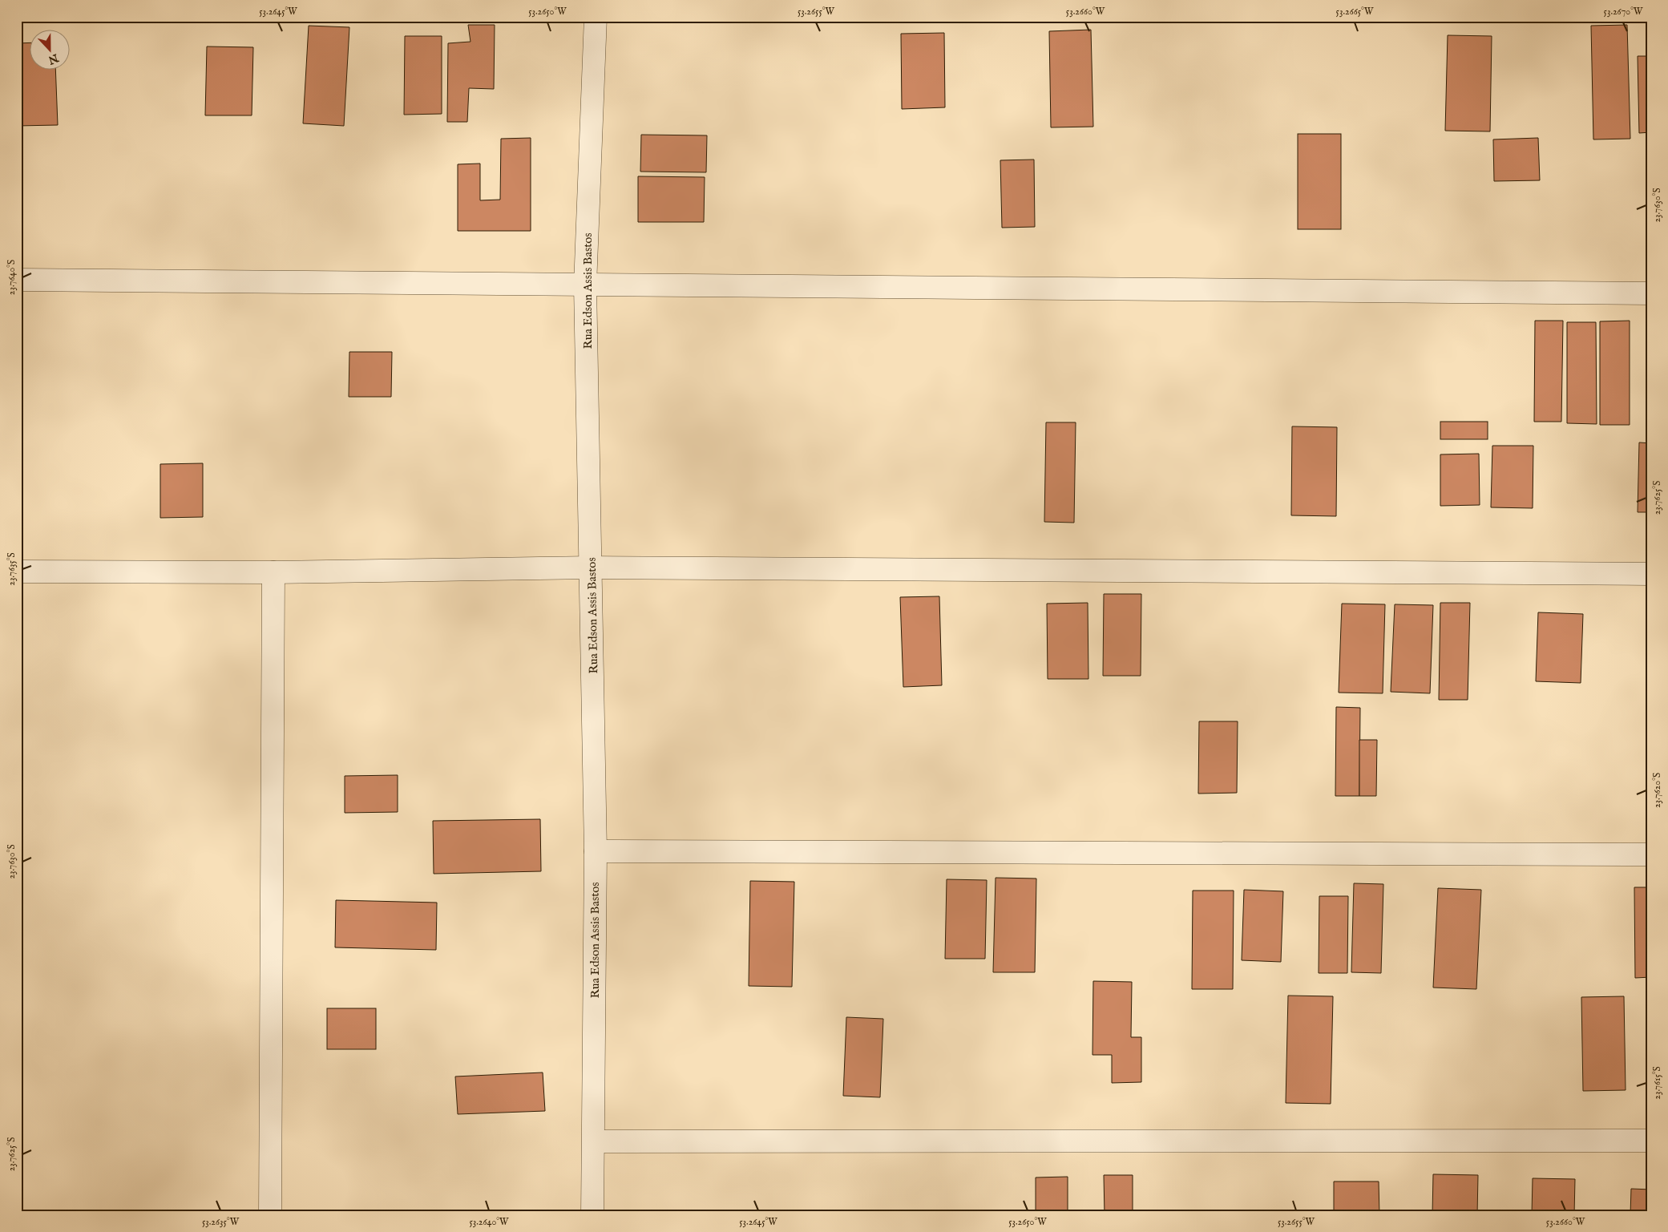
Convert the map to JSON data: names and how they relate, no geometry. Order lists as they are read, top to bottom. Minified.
{"streets":{"street":["Rua Edson Assis Bastos"]},"north":"bottom","coordinates":["53.2645°W","53.2650°W","53.2655°W","53.2660°W","53.2665°W","53.2670°W","23.7630°S","23.7640°S","23.7625°S","23.7635°S","23.7620°S","23.7615°S","53.2635°W","53.2640°W"]}
